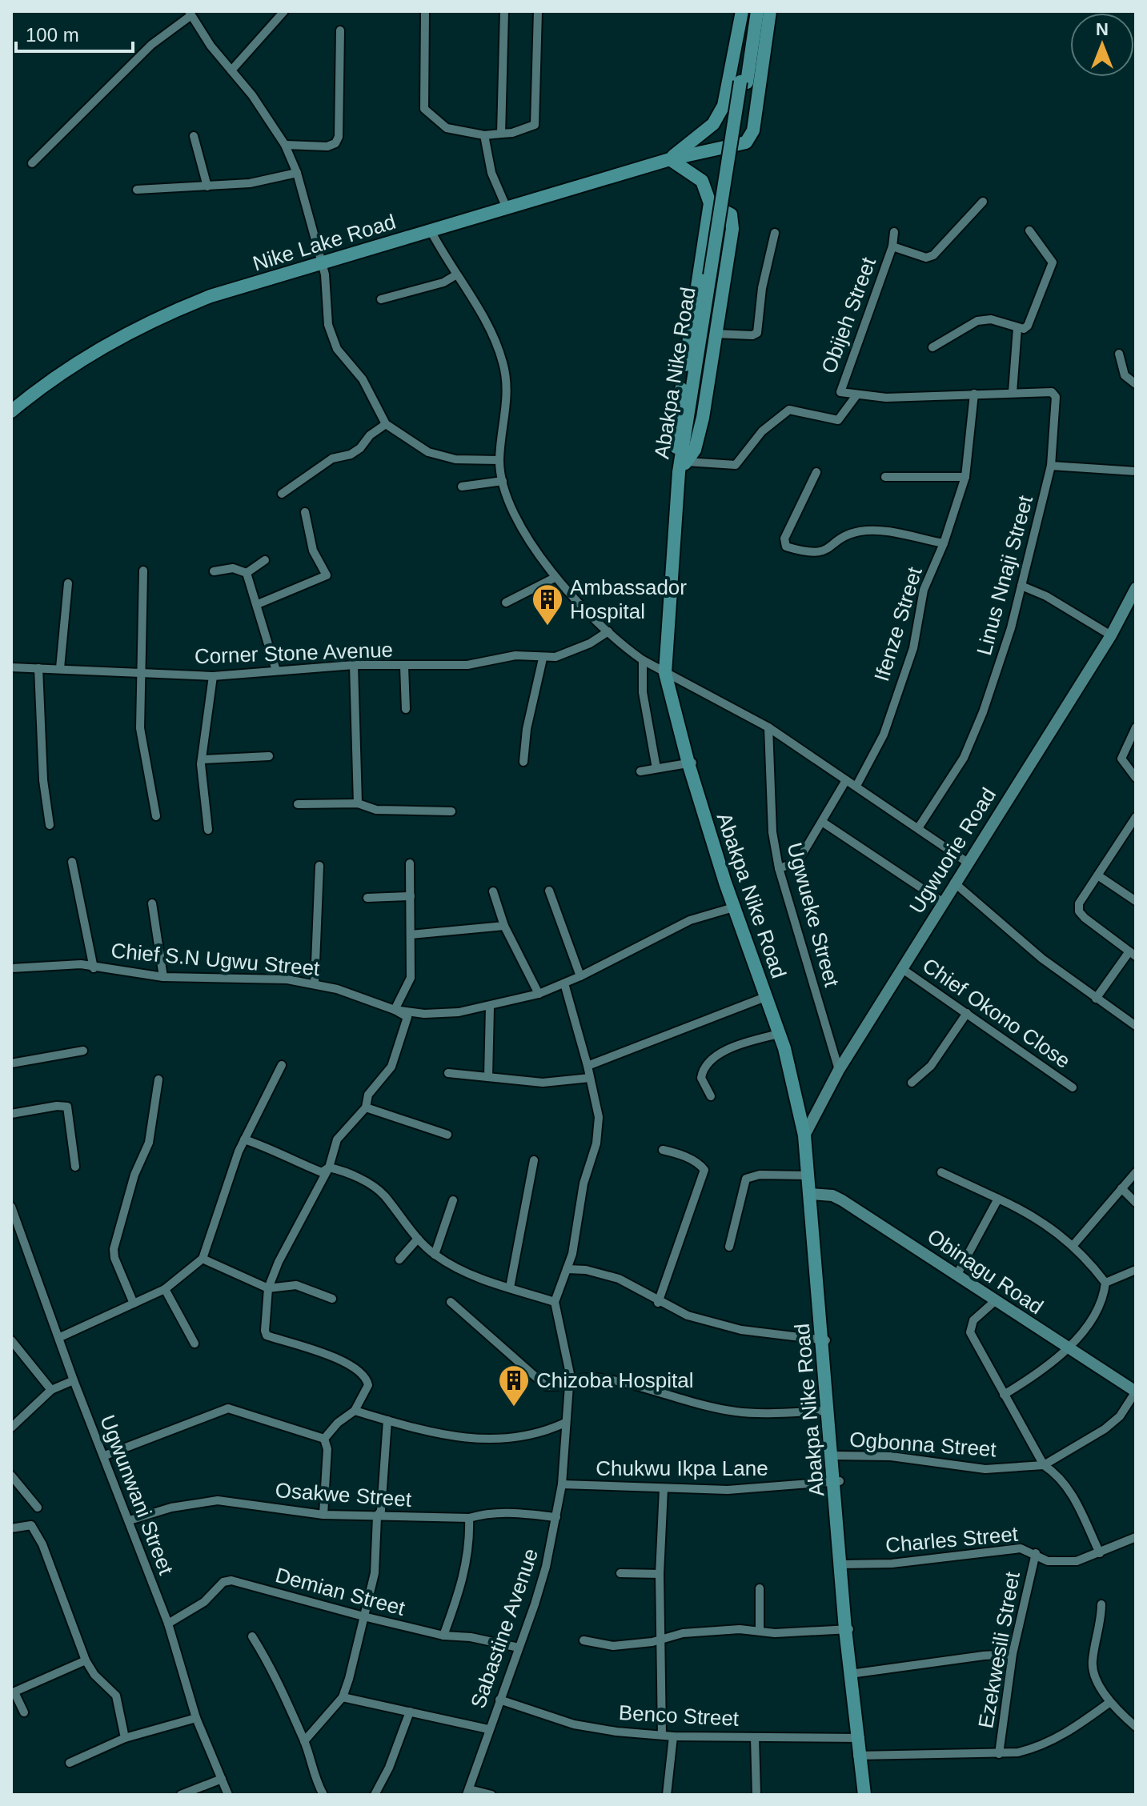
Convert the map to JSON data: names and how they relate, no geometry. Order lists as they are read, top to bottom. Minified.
{"streets":{"main road":["Nike Lake Road","Abakpa Nike Road"],"street":["Obijeh Street","Linus Nnaji Street","Ifenze Street","Corner Stone Avenue","Ugwuorie Road","Ugwueke Street","Chief S.N Ugwu Street","Chief Okono Close","Obinagu Road","Ogbonna Street","Chukwu Ikpa Lane","Ugwunwani Street","Osakwe Street","Charles Street","Demian Street","Sabastine Avenue","Ezekwesili Street","Benco Street"]},"crossings":[["Obijeh Street","Linus Nnaji Street"],["Obijeh Street","Ifenze Street"],["Abakpa Nike Road","Ugwuorie Road"],["Abakpa Nike Road","Chief S.N Ugwu Street"],["Abakpa Nike Road","Obinagu Road"],["Abakpa Nike Road","Ogbonna Street"],["Abakpa Nike Road","Chukwu Ikpa Lane"],["Abakpa Nike Road","Charles Street"],["Abakpa Nike Road","Benco Street"],["Linus Nnaji Street","Ifenze Street"],["Ugwuorie Road","Ugwueke Street"],["Ugwuorie Road","Chief Okono Close"],["Obinagu Road","Ogbonna Street"],["Chukwu Ikpa Lane","Sabastine Avenue"],["Ugwunwani Street","Osakwe Street"],["Ugwunwani Street","Demian Street"],["Osakwe Street","Sabastine Avenue"],["Charles Street","Ezekwesili Street"],["Demian Street","Sabastine Avenue"],["Sabastine Avenue","Benco Street"]],"places":{"building":["Ambassador Hospital","Chizoba Hospital"]},"scale_bar":"100 m","north":"top"}
